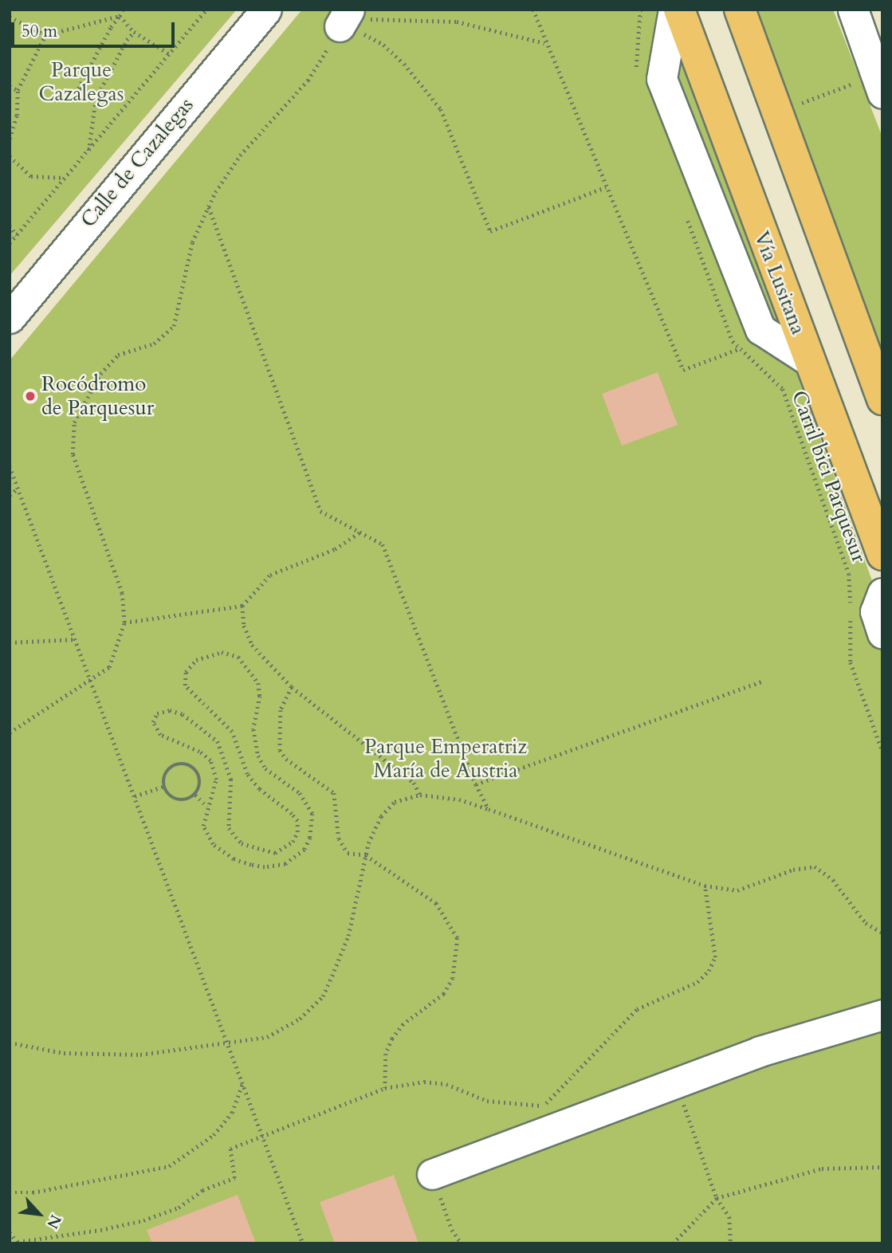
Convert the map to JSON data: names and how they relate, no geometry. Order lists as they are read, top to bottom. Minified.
{"streets":{"main road":["Vía Lusitana"],"street":["Calle de Cazalegas"],"path":["Carril bici Parquesur"]},"parks":["Parque Cazalegas","Parque Emperatriz María de Austria"],"places":["Rocódromo de Parquesur"],"scale_bar":"50 m","north":"bottom right"}
